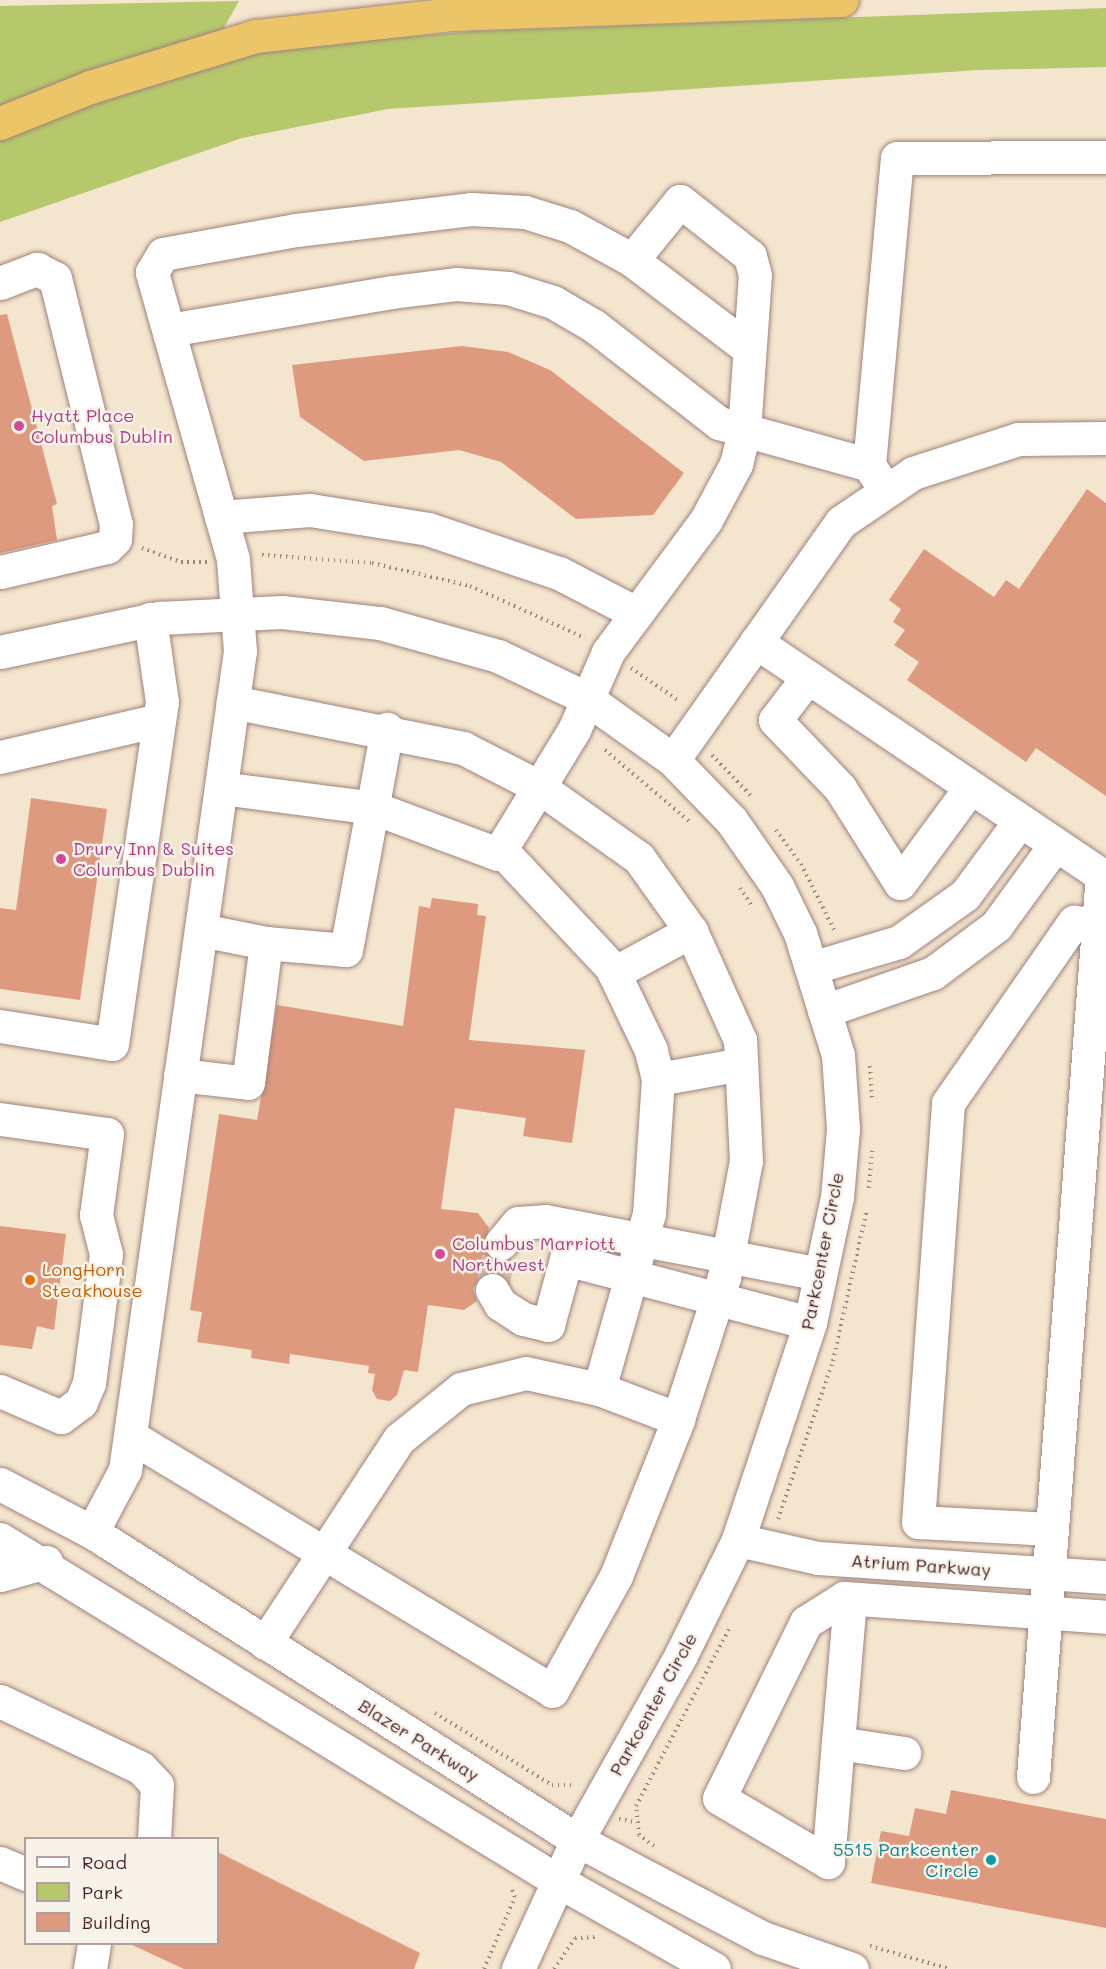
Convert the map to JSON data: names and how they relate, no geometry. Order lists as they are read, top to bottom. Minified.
{"streets":{"street":["Parkcenter Circle","Atrium Parkway","Blazer Parkway"]},"crossings":[["Parkcenter Circle","Atrium Parkway"],["Parkcenter Circle","Blazer Parkway"]],"places":["Hyatt Place Columbus Dublin","Drury Inn & Suites Columbus Dublin","Columbus Marriott Northwest","LongHorn Steakhouse","5515 Parkcenter Circle"],"legend":["Road","Park","Building"]}
